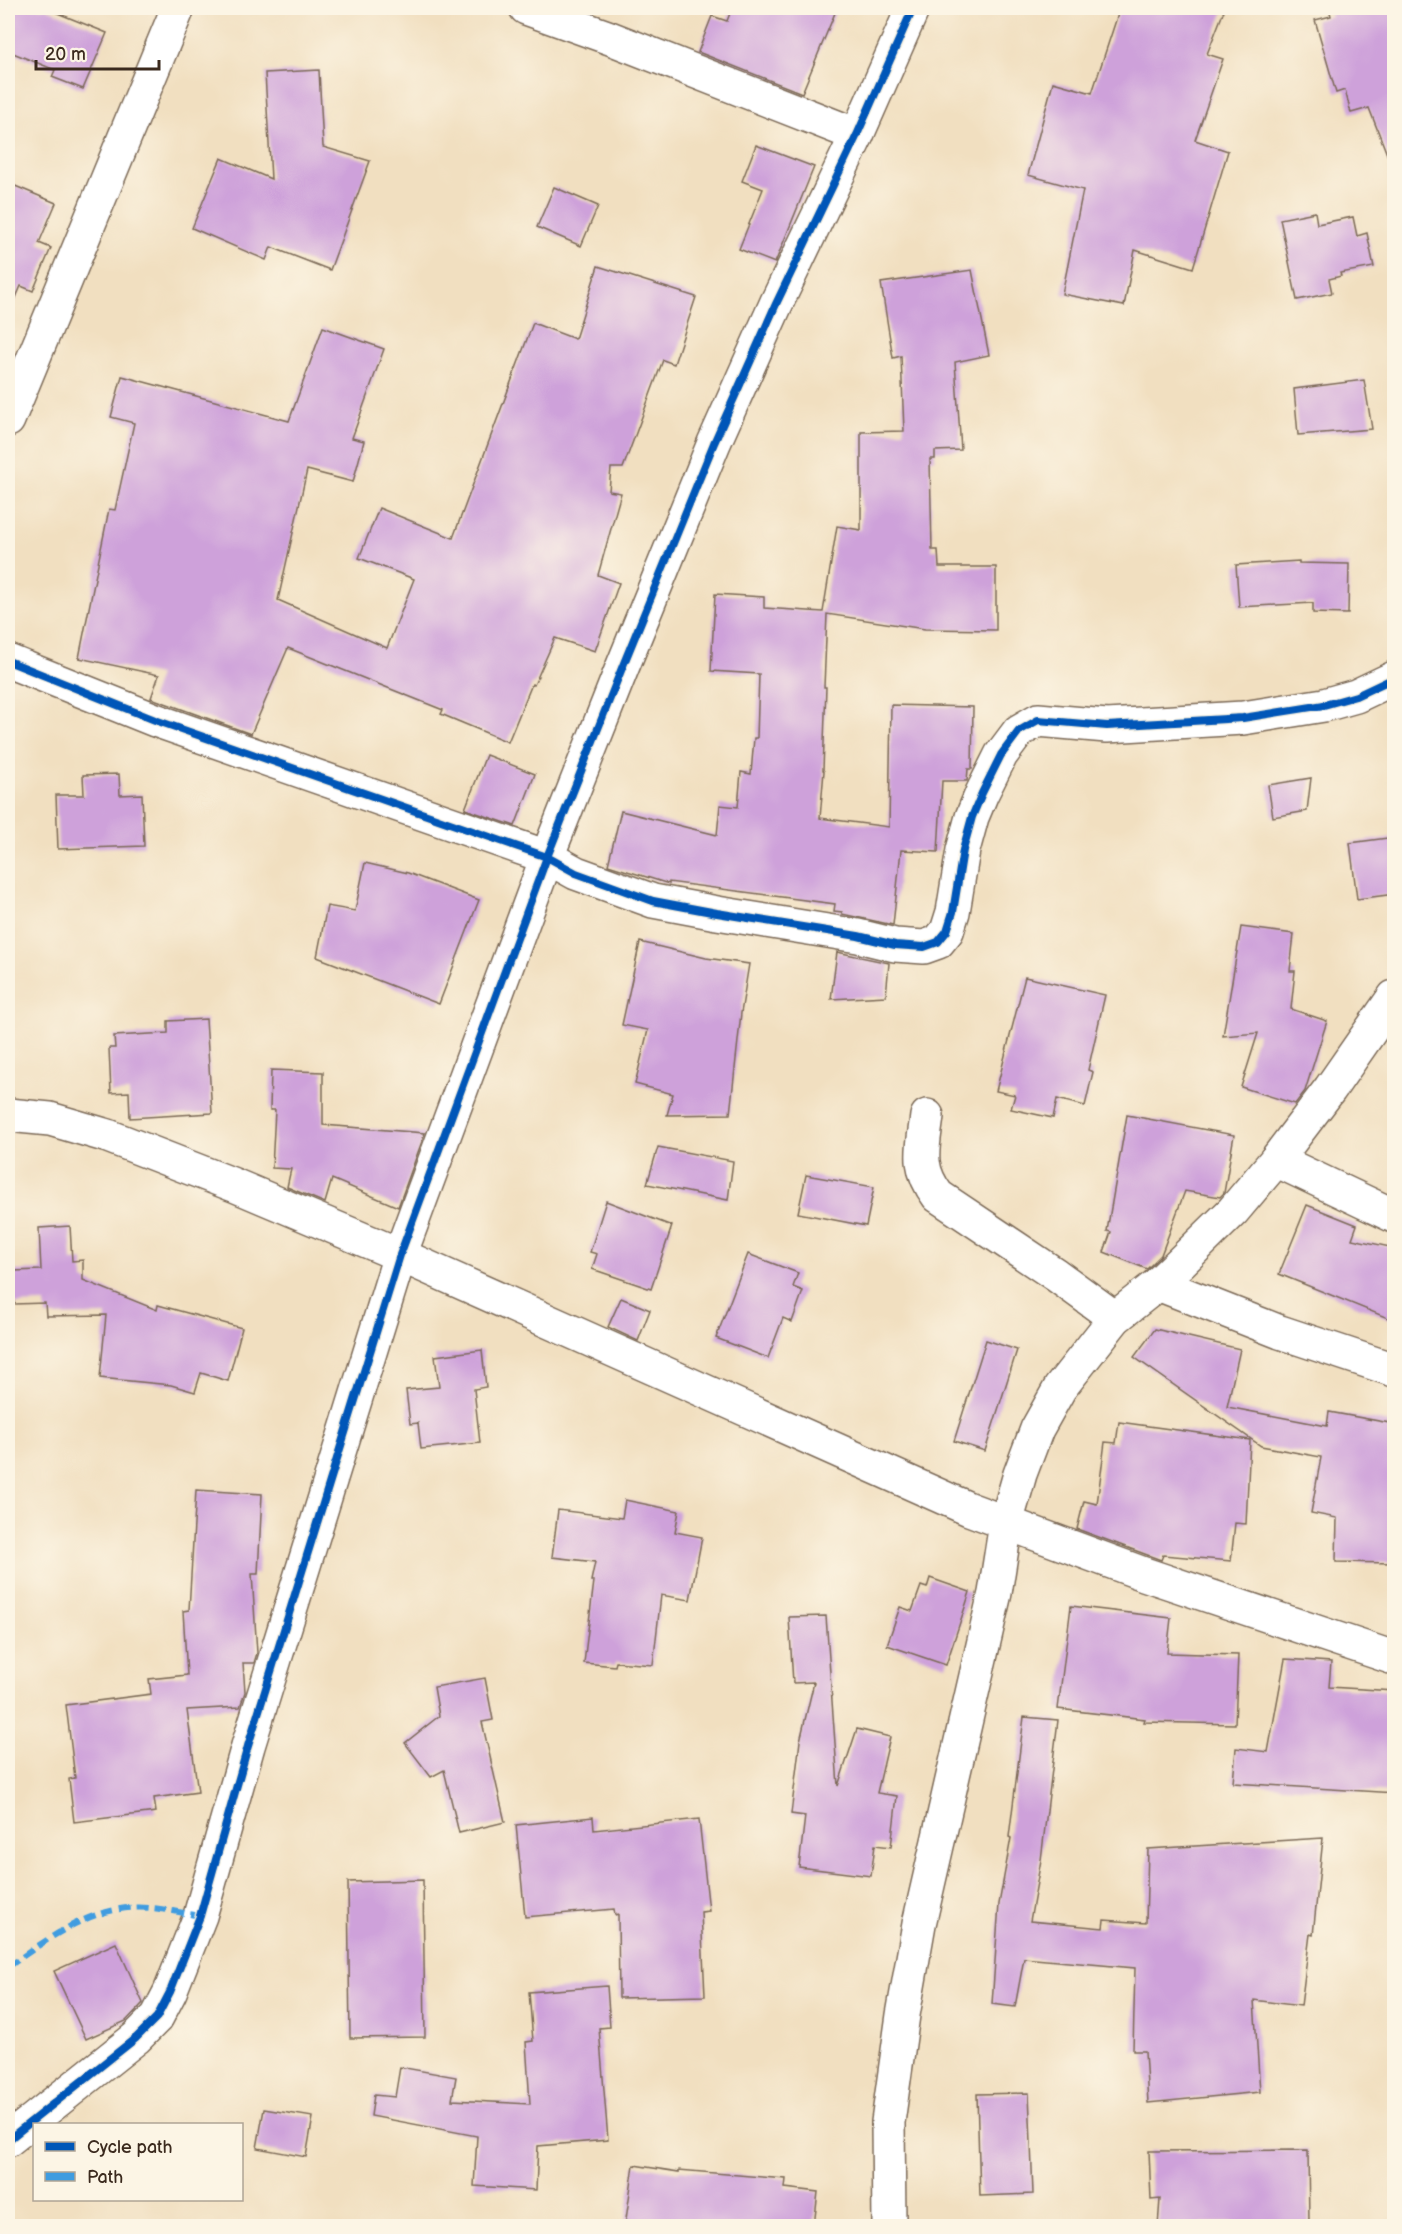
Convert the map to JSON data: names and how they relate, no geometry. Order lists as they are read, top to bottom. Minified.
{"legend":["Cycle path","Path"],"scale_bar":"20 m"}
